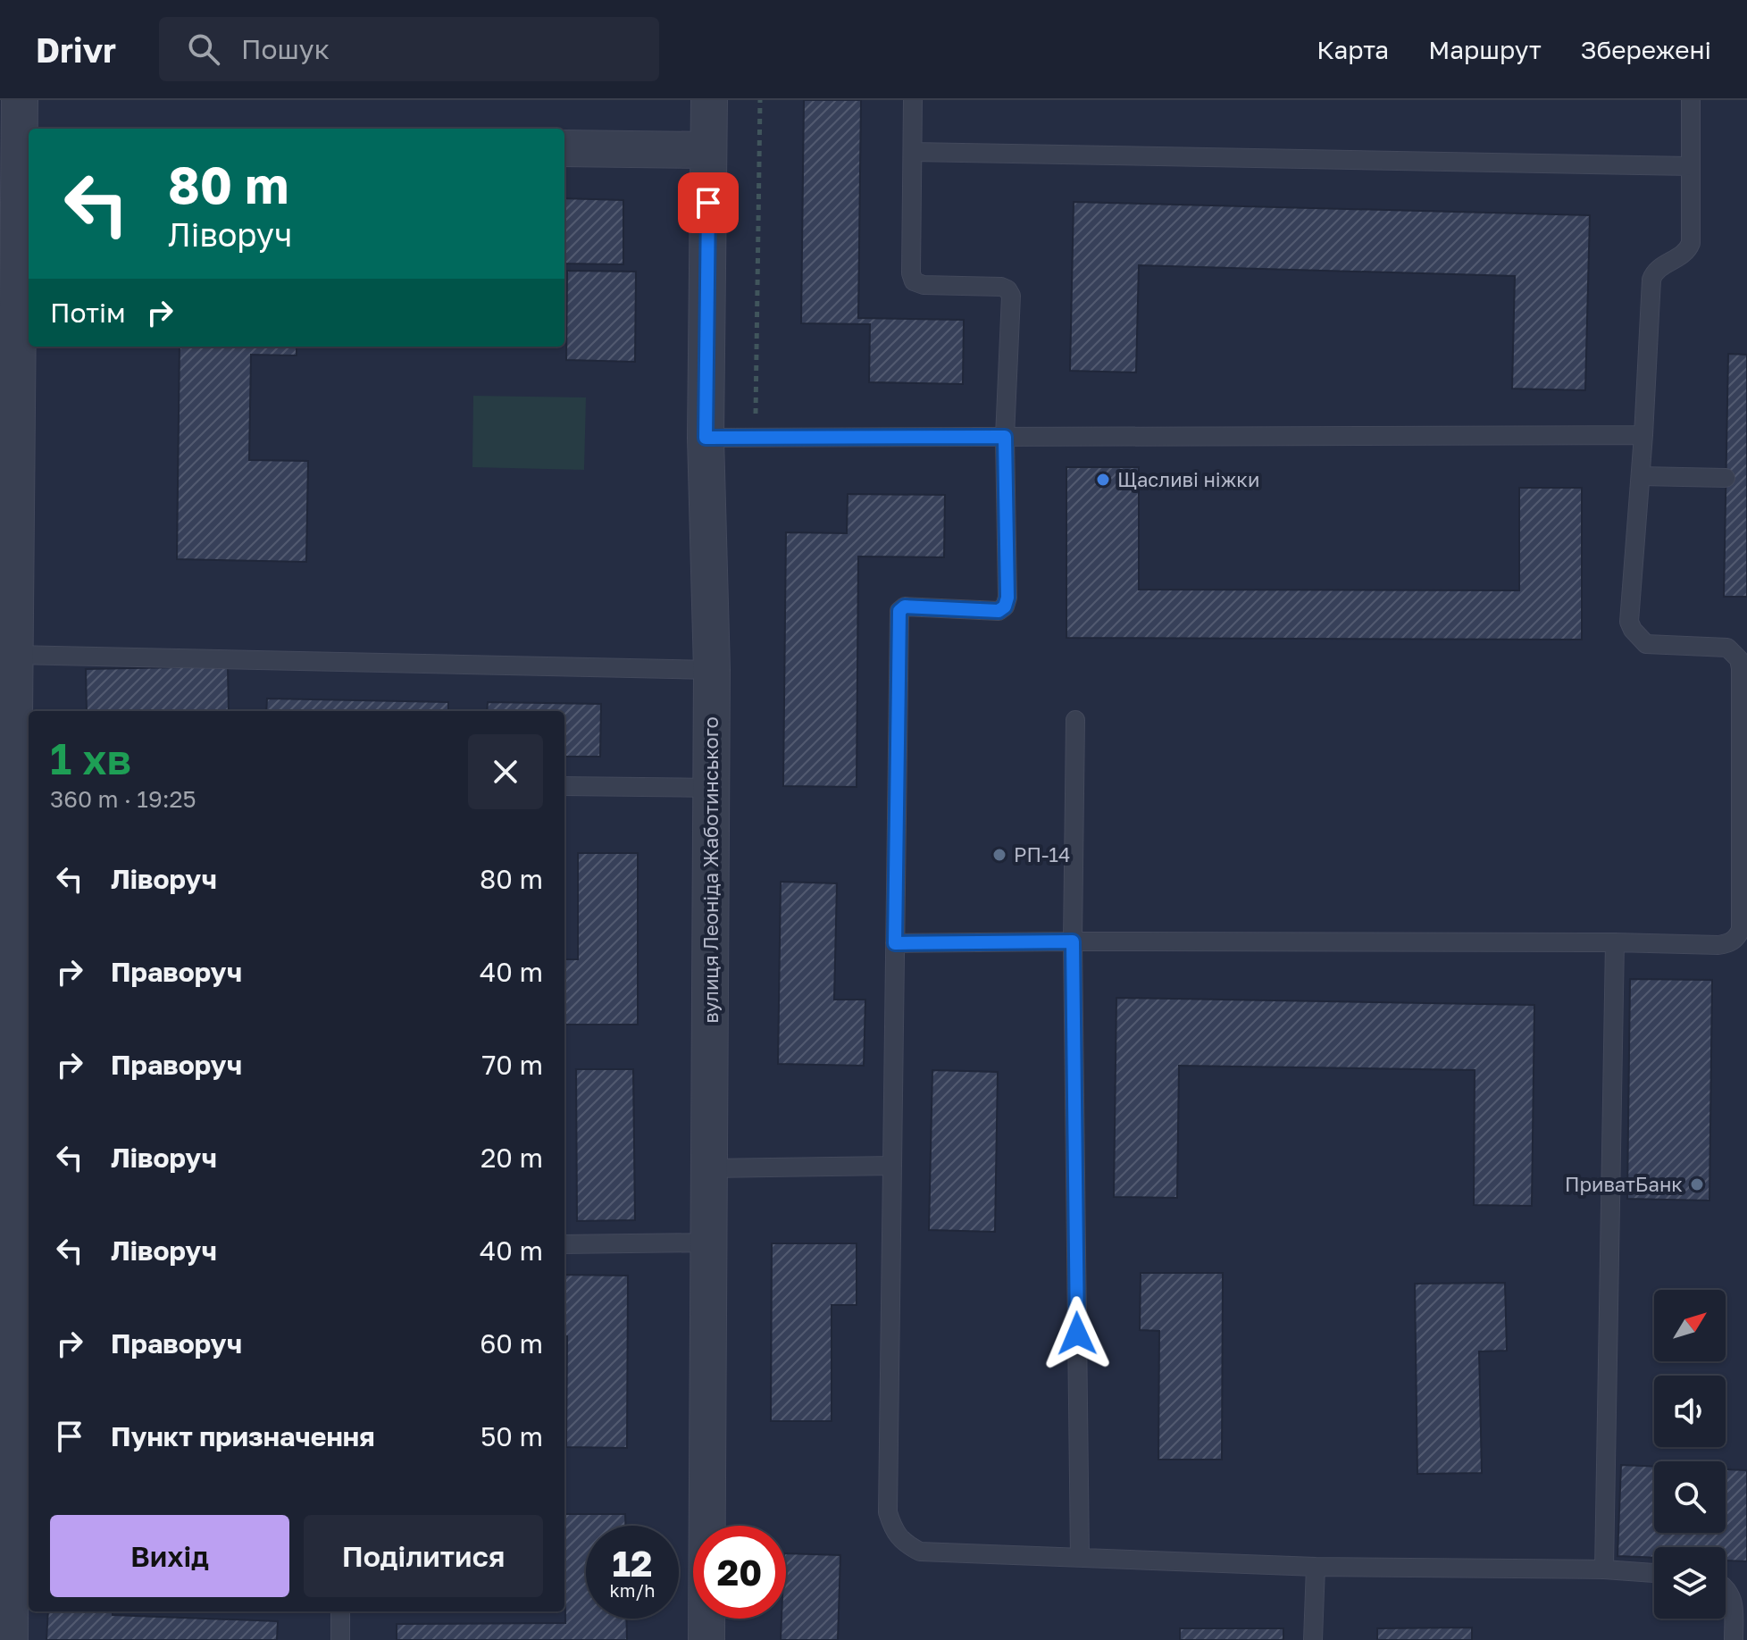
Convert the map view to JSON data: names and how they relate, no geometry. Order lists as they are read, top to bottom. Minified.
{"streets":{"street":["вулиця Леоніда Жаботинського"]},"places":["Щасливі ніжки","РП-14","ПриватБанк"],"north":"top right","page":{"header":"Drivr","search":"Пошук","nav":["Карта","Маршрут","Збережені"],"turn":["80 m","Ліворуч"],"then":"Потім","heading":["1 хв","360 m · 19:25"],"list":[{"name":"Ліворуч","value":"80 m"},{"name":"Праворуч","value":"40 m"},{"name":"Праворуч","value":"70 m"},{"name":"Ліворуч","value":"20 m"},{"name":"Ліворуч","value":"40 m"},{"name":"Праворуч","value":"60 m"},{"name":"Пункт призначення","value":"50 m"}],"buttons":["Вихід","Поділитися"],"speed":"12 km/h","limit":"20"}}
